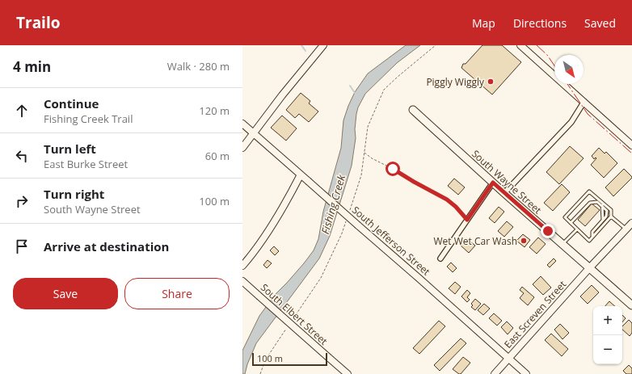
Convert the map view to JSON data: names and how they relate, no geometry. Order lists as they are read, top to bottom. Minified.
{"streets":{"main road":["South Wayne Street"],"street":["South Jefferson Street","South Elbert Street","East Screven Street"]},"crossings":[["South Wayne Street","East Screven Street"],["South Jefferson Street","East Screven Street"]],"water":["Fishing Creek"],"places":["Piggly Wiggly","Wet Wet Car Wash"],"scale_bar":"100 m","north":"bottom right","page":{"header":"Trailo","nav":["Map","Directions","Saved"],"heading":["4 min","Walk · 280 m"],"list":[["Continue","Fishing Creek Trail","120 m"],["Turn left","East Burke Street","60 m"],["Turn right","South Wayne Street","100 m"],"Arrive at destination"],"buttons":["Save","Share"],"map_buttons":["+","−"],"scale":"100 m"}}
